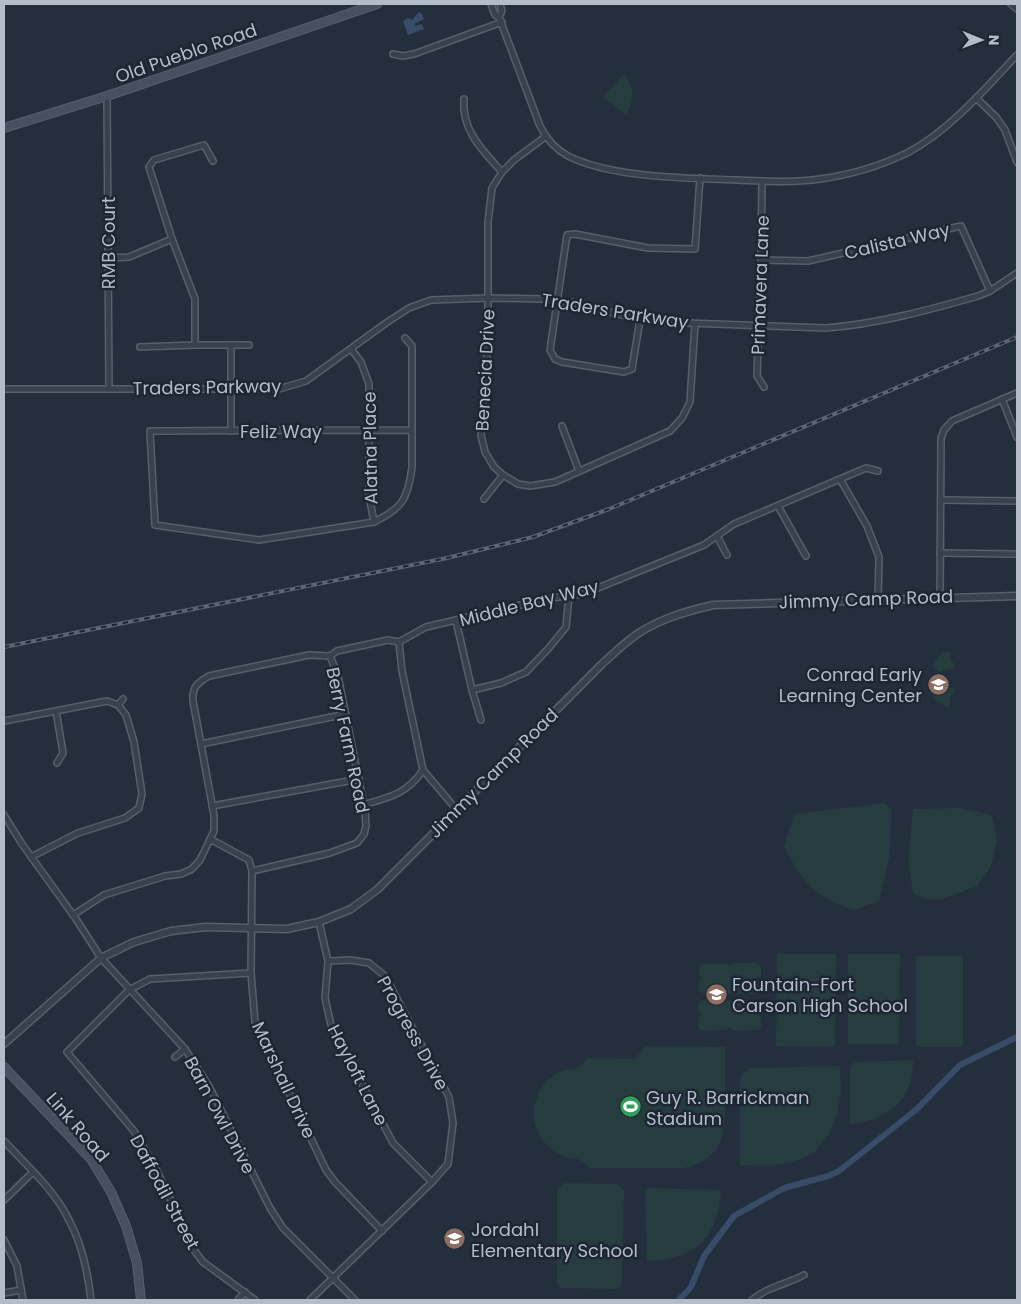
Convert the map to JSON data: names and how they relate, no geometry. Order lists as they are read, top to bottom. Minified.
{"streets":{"main road":["Old Pueblo Road","Link Road"],"street":["Calista Way","RMB Court","Primavera Lane","Traders Parkway","Benecia Drive","Feliz Way","Alatna Place","Jimmy Camp Road","Middle Bay Way","Berry Farm Road","Progress Drive","Hayloft Lane","Marshall Drive","Barn Owl Drive","Daffodil Street"]},"crossings":[["Old Pueblo Road","RMB Court"],["Calista Way","Primavera Lane"],["Calista Way","Traders Parkway"],["RMB Court","Traders Parkway"],["Primavera Lane","Traders Parkway"],["Traders Parkway","Benecia Drive"],["Traders Parkway","Alatna Place"],["Feliz Way","Alatna Place"],["Jimmy Camp Road","Hayloft Lane"],["Jimmy Camp Road","Marshall Drive"],["Jimmy Camp Road","Barn Owl Drive"],["Berry Farm Road","Marshall Drive"],["Berry Farm Road","Barn Owl Drive"],["Progress Drive","Hayloft Lane"],["Progress Drive","Marshall Drive"],["Progress Drive","Barn Owl Drive"],["Marshall Drive","Daffodil Street"],["Barn Owl Drive","Daffodil Street"]],"places":{"school or university":["Conrad Early Learning Center","Fountain-Fort Carson High School","Jordahl Elementary School"],"sports":["Guy R. Barrickman Stadium"]},"north":"right"}
